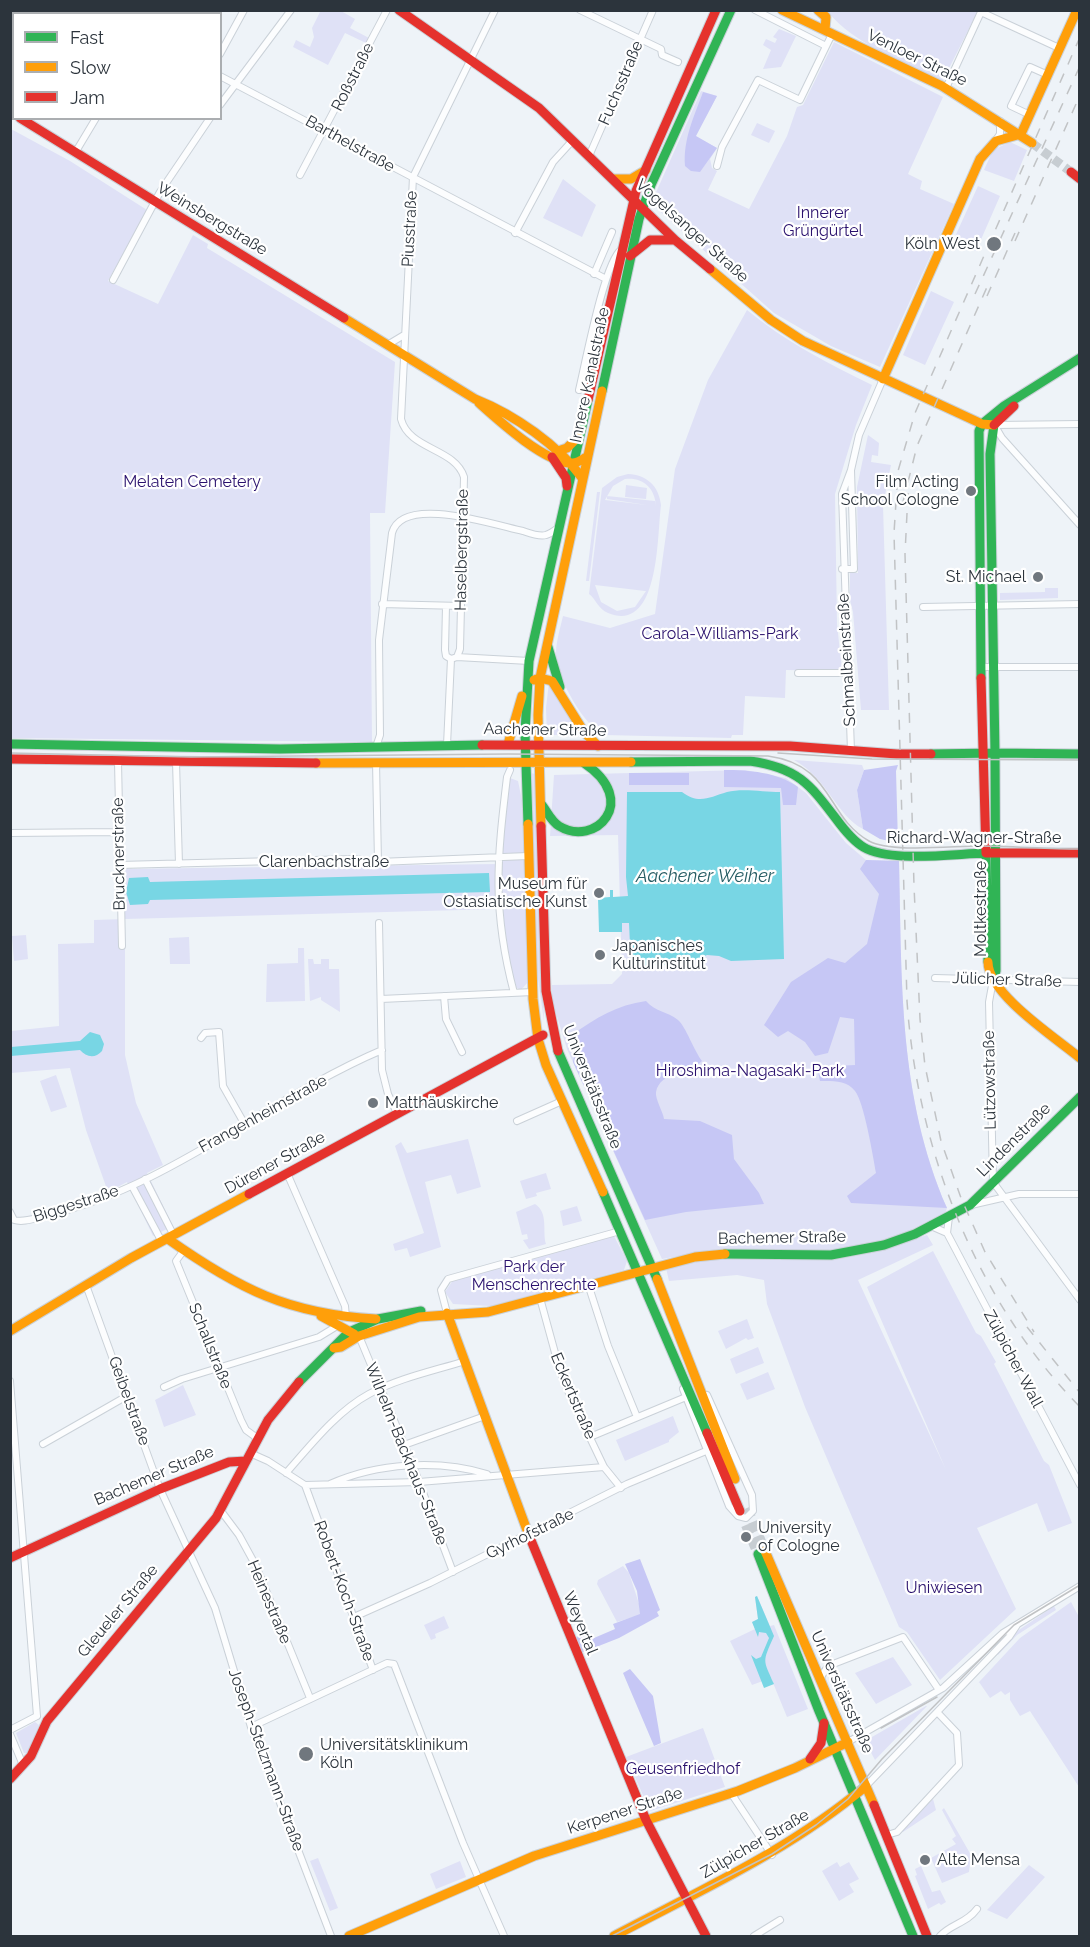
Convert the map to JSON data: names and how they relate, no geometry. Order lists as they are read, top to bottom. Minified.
{"streets":{"main road":["Venloer Straße","Weinsbergstraße","Vogelsanger Straße","Innere Kanalstraße","Aachener Straße","Richard-Wagner-Straße","Moltkestraße","Universitätsstraße","Lindenstraße","Dürener Straße","Bachemer Straße","Gleueler Straße","Weyertal","Kerpener Straße","Zülpicher Straße"],"street":["Roßstraße","Fuchsstraße","Barthelstraße","Piusstraße","Haselbergstraße","Schmalbeinstraße","Brucknerstraße","Clarenbachstraße","Jülicher Straße","Lützowstraße","Frangenheimstraße","Biggestraße","Schallstraße","Zülpicher Wall","Eckertstraße","Geibelstraße","Wilhelm-Backhaus-Straße","Gyrhofstraße","Robert-Koch-Straße","Heinestraße","Joseph-Stelzmann-Straße"]},"crossings":[["Roßstraße","Barthelstraße"],["Fuchsstraße","Vogelsanger Straße"],["Barthelstraße","Piusstraße"],["Barthelstraße","Innere Kanalstraße"],["Weinsbergstraße","Piusstraße"],["Weinsbergstraße","Innere Kanalstraße"],["Piusstraße","Vogelsanger Straße"],["Piusstraße","Haselbergstraße"],["Vogelsanger Straße","Innere Kanalstraße"],["Vogelsanger Straße","Schmalbeinstraße"],["Vogelsanger Straße","Moltkestraße"],["Innere Kanalstraße","Aachener Straße"],["Innere Kanalstraße","Universitätsstraße"],["Haselbergstraße","Aachener Straße"],["Schmalbeinstraße","Aachener Straße"],["Aachener Straße","Richard-Wagner-Straße"],["Aachener Straße","Brucknerstraße"],["Aachener Straße","Moltkestraße"],["Aachener Straße","Universitätsstraße"],["Richard-Wagner-Straße","Moltkestraße"],["Brucknerstraße","Clarenbachstraße"],["Clarenbachstraße","Universitätsstraße"],["Moltkestraße","Jülicher Straße"],["Moltkestraße","Lützowstraße"],["Jülicher Straße","Lützowstraße"],["Lützowstraße","Lindenstraße"],["Universitätsstraße","Dürener Straße"],["Universitätsstraße","Bachemer Straße"],["Universitätsstraße","Gyrhofstraße"],["Universitätsstraße","Kerpener Straße"],["Universitätsstraße","Zülpicher Straße"],["Frangenheimstraße","Biggestraße"],["Lindenstraße","Bachemer Straße"],["Dürener Straße","Geibelstraße"],["Bachemer Straße","Schallstraße"],["Bachemer Straße","Eckertstraße"],["Bachemer Straße","Geibelstraße"],["Bachemer Straße","Wilhelm-Backhaus-Straße"],["Bachemer Straße","Gleueler Straße"],["Bachemer Straße","Weyertal"],["Eckertstraße","Gyrhofstraße"],["Geibelstraße","Gleueler Straße"],["Geibelstraße","Joseph-Stelzmann-Straße"],["Wilhelm-Backhaus-Straße","Gyrhofstraße"],["Gyrhofstraße","Robert-Koch-Straße"],["Gyrhofstraße","Weyertal"],["Robert-Koch-Straße","Kerpener Straße"],["Heinestraße","Gleueler Straße"],["Gleueler Straße","Joseph-Stelzmann-Straße"],["Weyertal","Kerpener Straße"],["Weyertal","Zülpicher Straße"],["Kerpener Straße","Zülpicher Straße"]],"water":["Aachener Weiher"],"parks":["Innerer Grüngürtel","Melaten Cemetery","Carola-Williams-Park","Hiroshima-Nagasaki-Park","Park der Menschenrechte","Uniwiesen","Geusenfriedhof"],"places":["Köln West","Film Acting School Cologne","St. Michael","Museum für Ostasiatische Kunst","Japanisches Kulturinstitut","Matthäuskirche","University of Cologne","Universitätsklinikum Köln","Alte Mensa"],"legend":["Fast","Slow","Jam"]}
